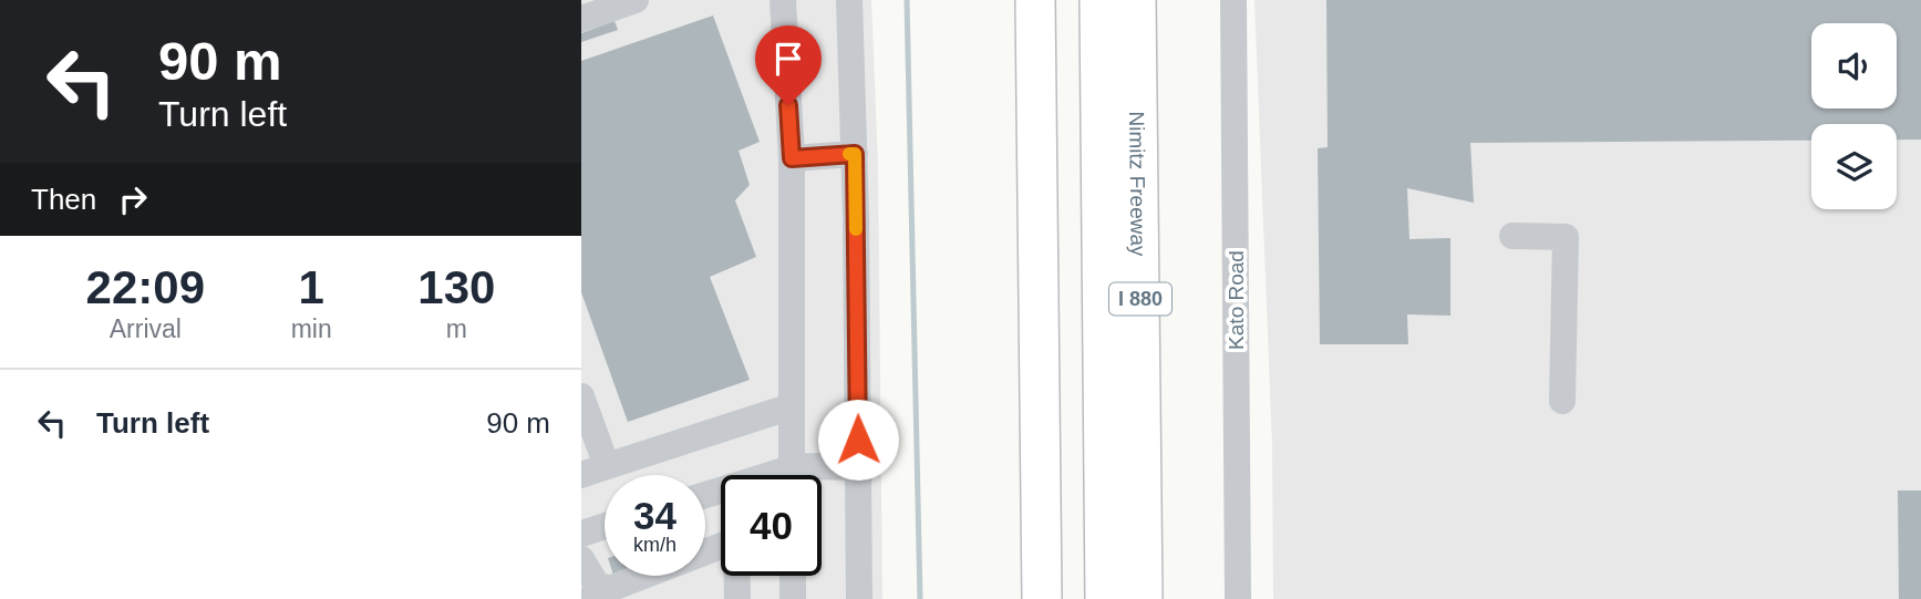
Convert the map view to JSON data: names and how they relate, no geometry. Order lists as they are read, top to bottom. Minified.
{"streets":{"highway":["Nimitz Freeway","I 880"],"street":["Kato Road"]},"page":{"turn":["90 m","Turn left"],"then":"Then","eta":["22:09","Arrival","1","min","130","m"],"list":[{"name":"Turn left","value":"90 m"}],"speed":"34 km/h","limit":"40"}}
